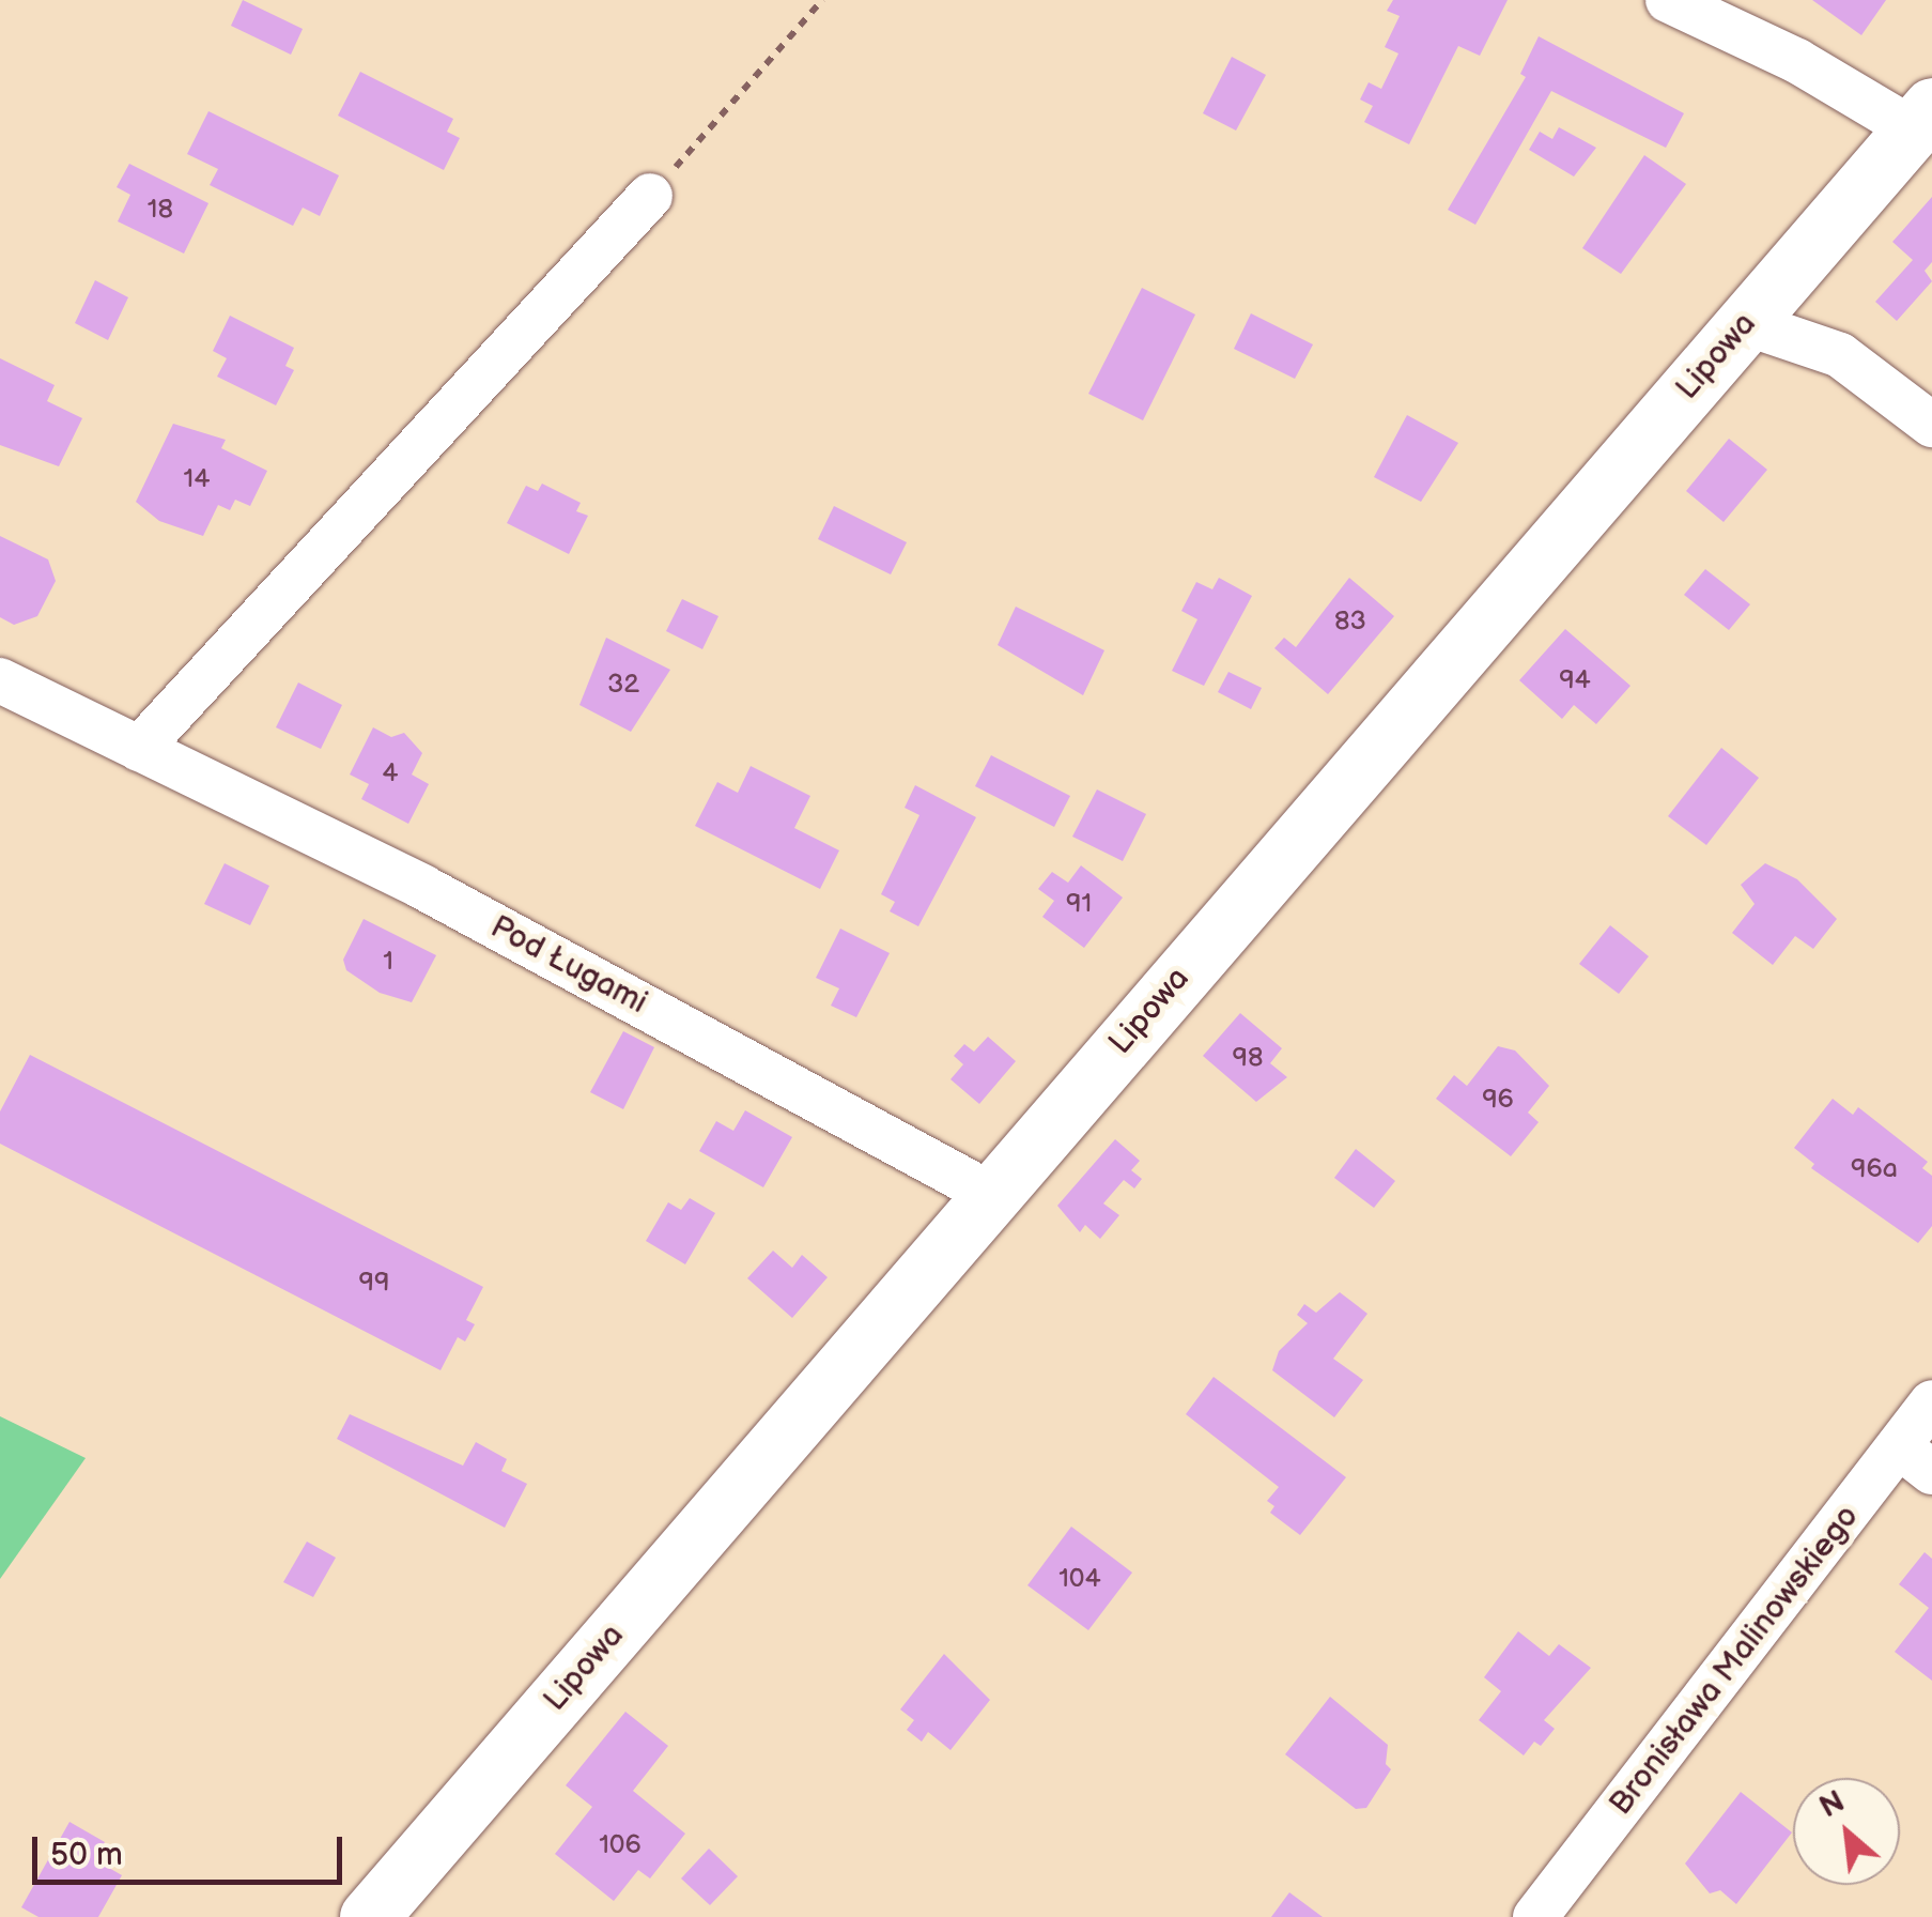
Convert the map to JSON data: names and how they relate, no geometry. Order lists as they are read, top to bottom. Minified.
{"streets":{"main road":["Lipowa"],"street":["Pod Ługami","Bronisława Malinowskiego"]},"crossings":[["Lipowa","Pod Ługami"]],"house_numbers":["18","14","83","94","32","4","91","1","98","96","96a","99","104","106"],"scale_bar":"50 m","north":"top left"}
